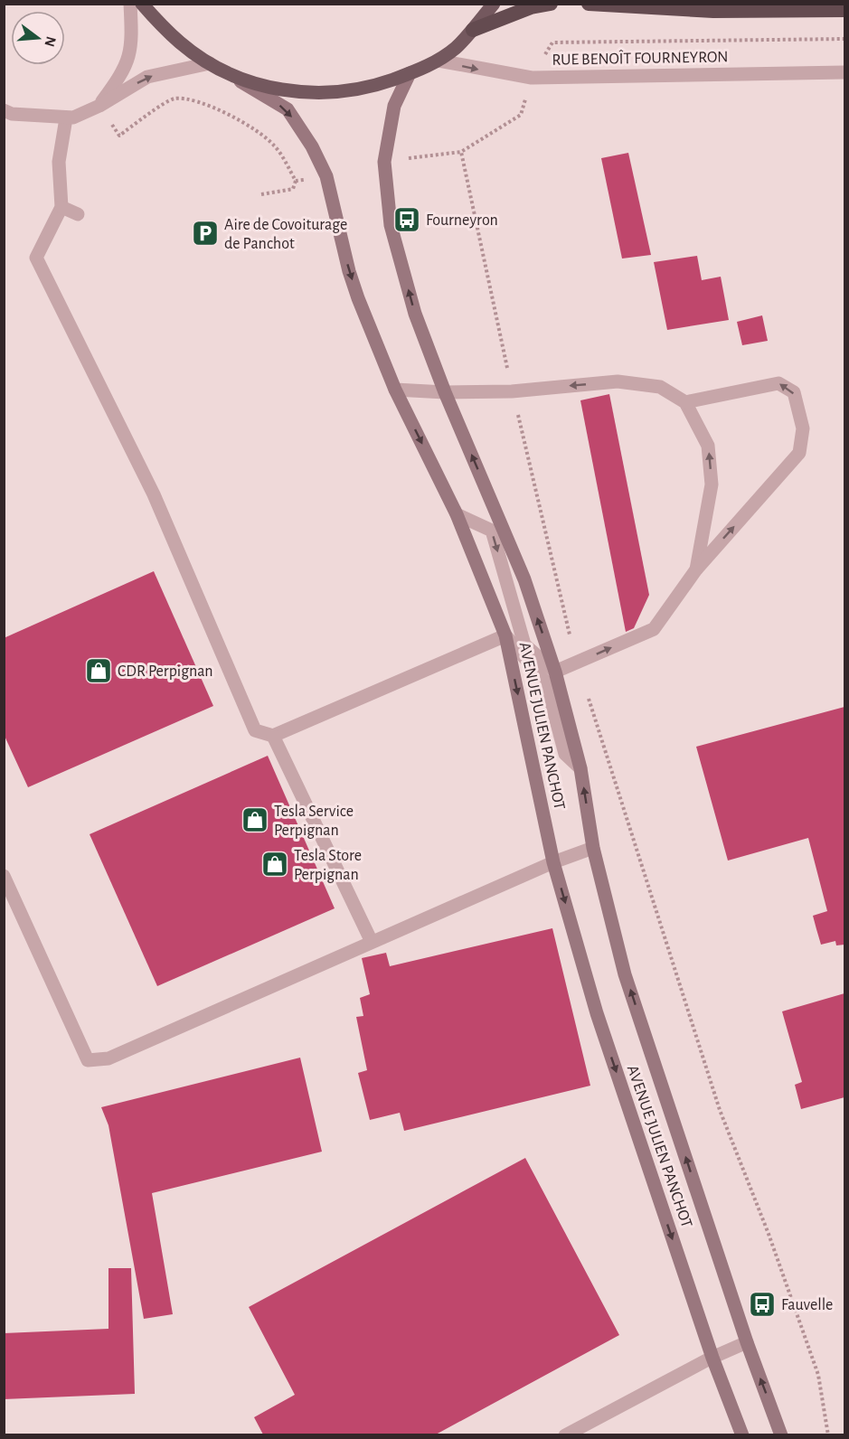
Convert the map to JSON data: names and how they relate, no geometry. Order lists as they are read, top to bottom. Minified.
{"streets":{"main road":["AVENUE JULIEN PANCHOT"],"street":["RUE BENOÎT FOURNEYRON"]},"places":{"bus stop":["Fourneyron","Fauvelle"],"parking":["Aire de Covoiturage de Panchot"],"shop":["CDR Perpignan","Tesla Service Perpignan","Tesla Store Perpignan"]},"north":"right"}
